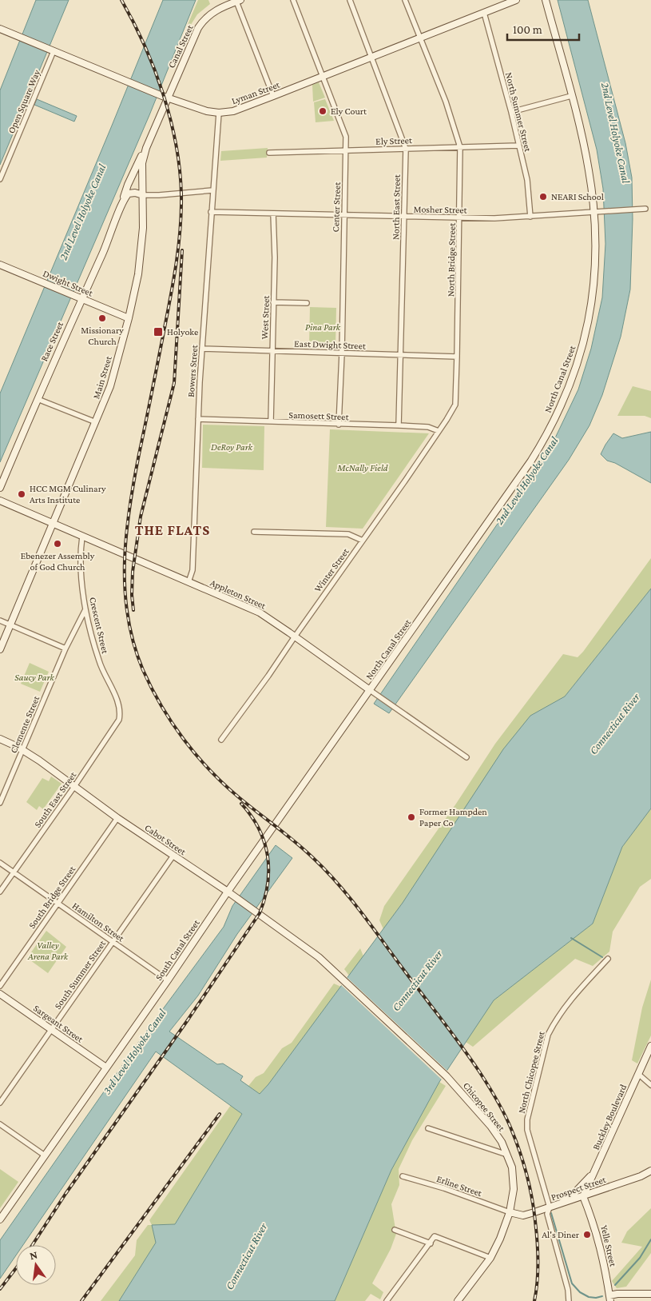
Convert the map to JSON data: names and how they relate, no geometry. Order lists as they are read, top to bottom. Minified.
{"streets":{"street":["Canal Street","Lyman Street","Open Square Way","North Summer Street","Ely Street","Center Street","North East Street","Mosher Street","North Bridge Street","Dwight Street","West Street","Race Street","East Dwight Street","Bowers Street","Main Street","North Canal Street","Samosett Street","Winter Street","Appleton Street","Crescent Street","Clemente Street","South East Street","Cabot Street","South Bridge Street","Hamilton Street","South Canal Street","South Summer Street","Sargeant Street","North Chicopee Street","Chicopee Street","Buckley Boulevard","Erline Street","Prospect Street","Yelle Street"]},"crossings":[["Canal Street","Lyman Street"],["Canal Street","Main Street"],["Lyman Street","Open Square Way"],["Lyman Street","North Summer Street"],["Lyman Street","Center Street"],["Lyman Street","North East Street"],["Lyman Street","North Bridge Street"],["Lyman Street","Bowers Street"],["Lyman Street","Main Street"],["North Summer Street","Ely Street"],["North Summer Street","Mosher Street"],["Ely Street","Center Street"],["Ely Street","North East Street"],["Ely Street","North Bridge Street"],["Center Street","Mosher Street"],["Center Street","East Dwight Street"],["Center Street","Samosett Street"],["North East Street","Mosher Street"],["North East Street","East Dwight Street"],["North East Street","Samosett Street"],["Mosher Street","North Bridge Street"],["Mosher Street","West Street"],["Mosher Street","Bowers Street"],["Mosher Street","North Canal Street"],["North Bridge Street","East Dwight Street"],["North Bridge Street","Winter Street"],["Dwight Street","Race Street"],["Dwight Street","Main Street"],["West Street","East Dwight Street"],["West Street","Samosett Street"],["Race Street","Main Street"],["East Dwight Street","Bowers Street"],["Bowers Street","Samosett Street"],["Bowers Street","Appleton Street"],["Main Street","Appleton Street"],["North Canal Street","Appleton Street"],["North Canal Street","South Canal Street"],["Samosett Street","Winter Street"],["Winter Street","Appleton Street"],["Appleton Street","Crescent Street"],["Appleton Street","South Canal Street"],["Crescent Street","Clemente Street"],["Crescent Street","South East Street"],["Clemente Street","Cabot Street"],["South East Street","Cabot Street"],["South East Street","Hamilton Street"],["Cabot Street","South Bridge Street"],["Cabot Street","South Canal Street"],["Cabot Street","South Summer Street"],["Cabot Street","Chicopee Street"],["South Bridge Street","Hamilton Street"],["Hamilton Street","South Canal Street"],["Hamilton Street","South Summer Street"],["South Canal Street","Sargeant Street"],["South Summer Street","Sargeant Street"],["North Chicopee Street","Prospect Street"],["Chicopee Street","Erline Street"],["Chicopee Street","Prospect Street"],["Buckley Boulevard","Prospect Street"],["Buckley Boulevard","Yelle Street"],["Erline Street","Prospect Street"],["Prospect Street","Yelle Street"]],"districts":["THE FLATS"],"water":["2nd Level Holyoke Canal","Connecticut River","3rd Level Holyoke Canal"],"parks":["Pina Park","DeRoy Park","McNally Field","Saucy Park","Valley Arena Park"],"places":{"other":["Ely Court","NEARI School","Missionary Church","HCC MGM Culinary Arts Institute","Ebenezer Assembly of God Church","Former Hampden Paper Co","Al's Diner"],"transit":["Holyoke"]},"scale_bar":"100 m","north":"top"}
